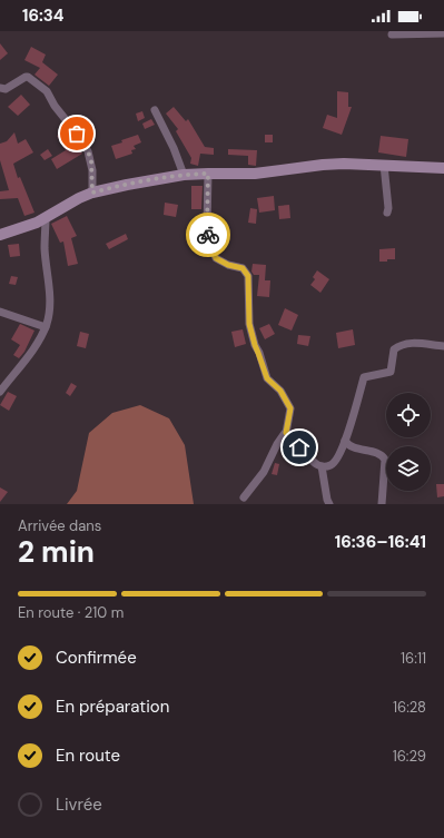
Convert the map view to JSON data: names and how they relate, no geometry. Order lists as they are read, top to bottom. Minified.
{"page":{"status":"16:34","heading":["2 min","Arrivée dans","16:36–16:41"],"bar":"En route · 210 m","list":[["Confirmée","16:11"],["En préparation","16:28"],["En route","16:29"],"Livrée"]}}
